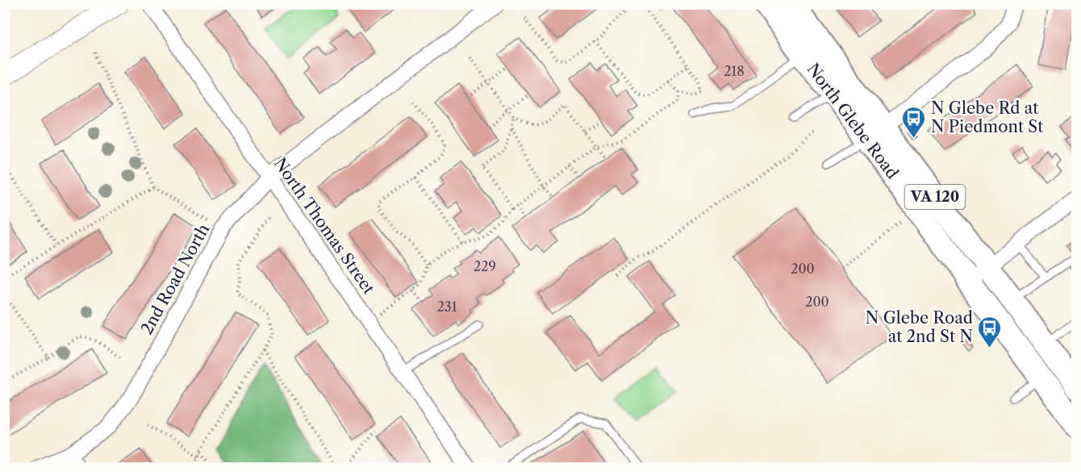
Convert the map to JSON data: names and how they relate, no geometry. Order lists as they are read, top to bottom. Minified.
{"streets":{"main road":["North Glebe Road","VA 120"],"street":["North Thomas Street","2nd Road North"]},"crossings":[["North Thomas Street","2nd Road North"]],"places":{"bus stop":["N Glebe Rd at N Piedmont St","N Glebe Road at 2nd St N"]},"house_numbers":["218","229","200","200","231"]}
